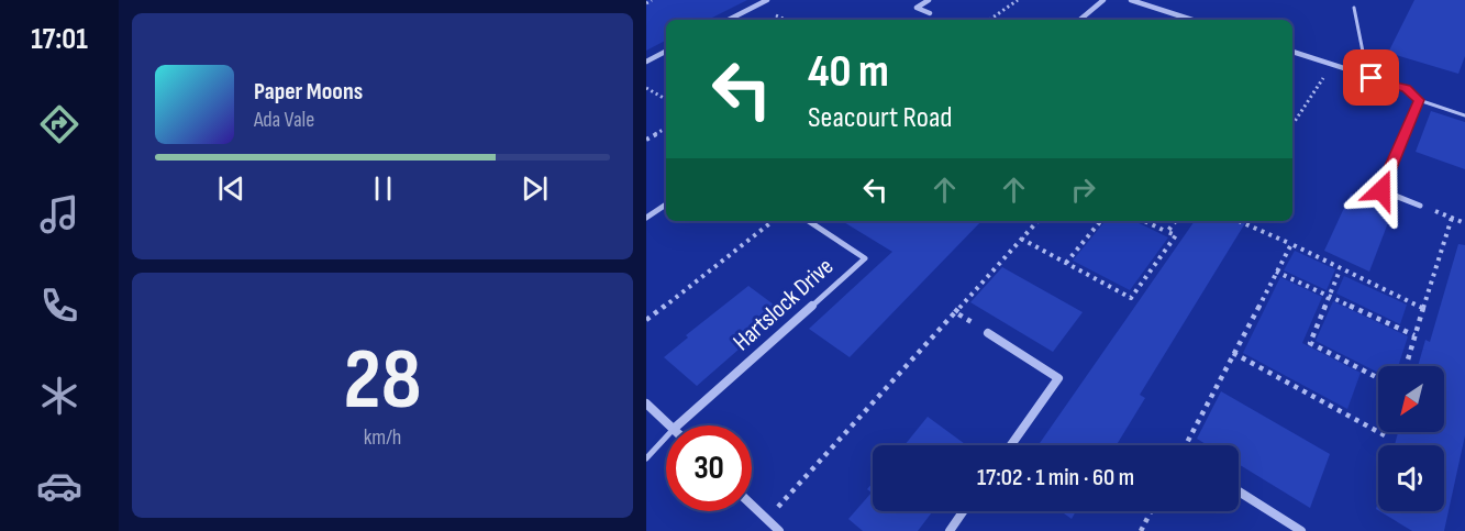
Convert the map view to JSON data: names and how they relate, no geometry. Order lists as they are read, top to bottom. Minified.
{"streets":{"street":["Hartslock Drive"]},"north":"bottom left","page":{"tabs":"17:01","turn":["40 m","Seacourt Road"],"song":["Paper Moons","Ada Vale"],"tile":["28","km/h"],"limit":"30","trip":"17:02 · 1 min · 60 m"}}
